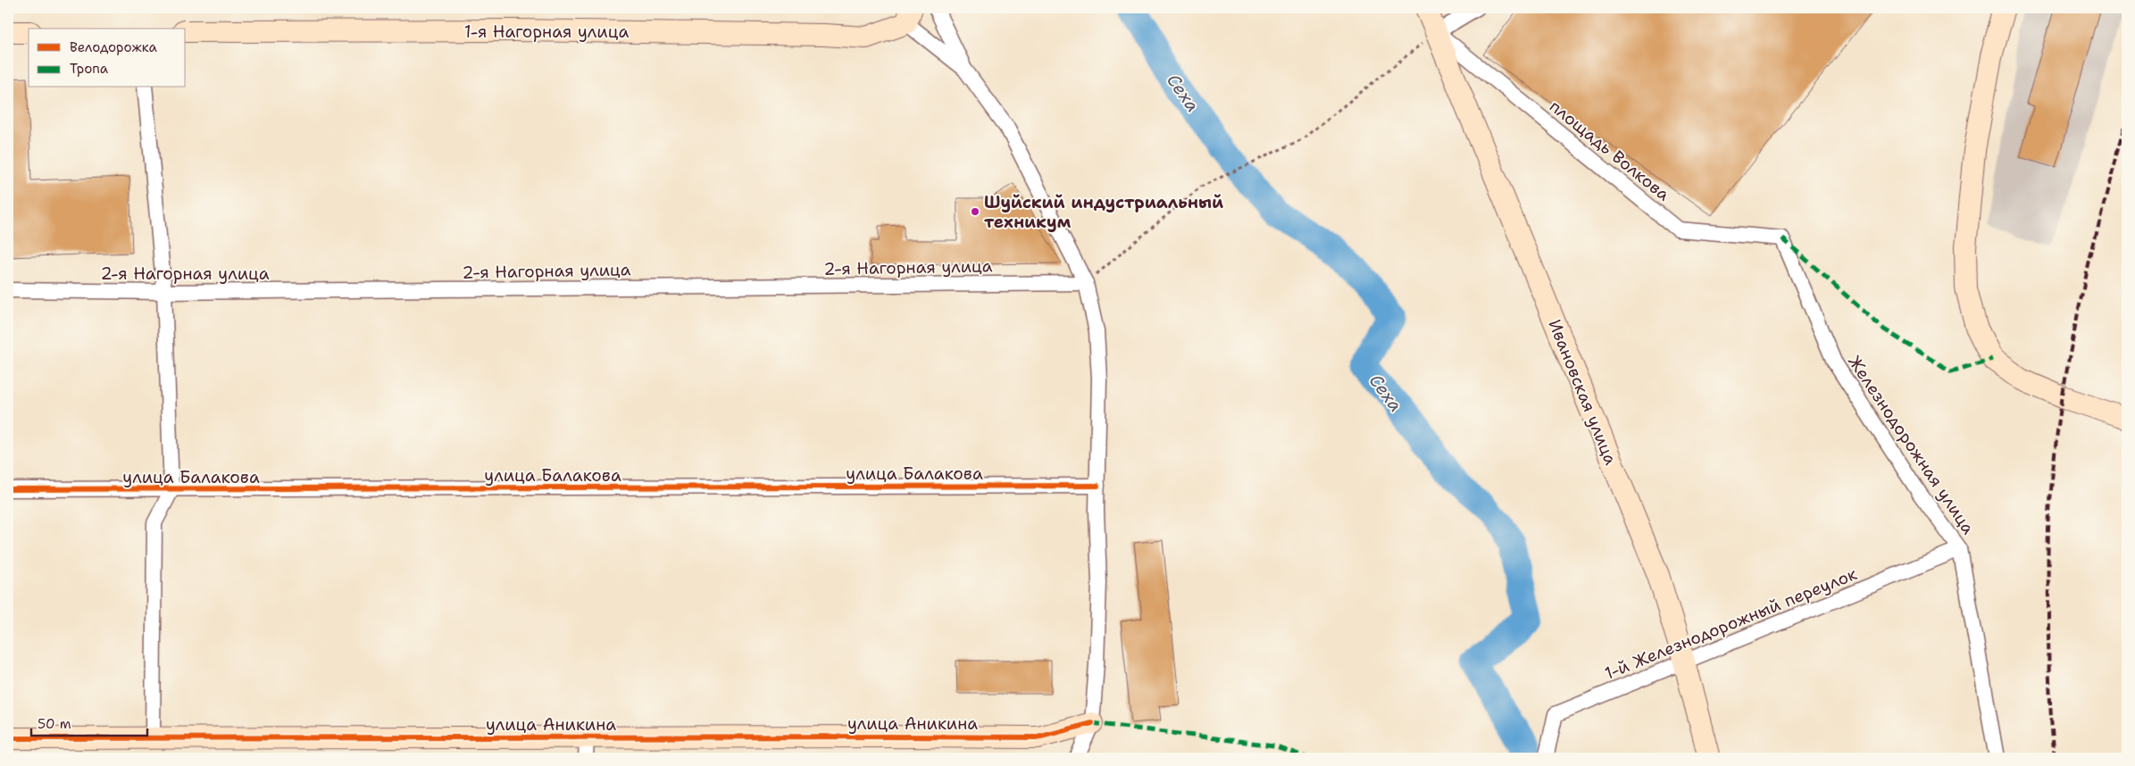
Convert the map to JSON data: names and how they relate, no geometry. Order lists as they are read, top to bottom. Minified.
{"streets":{"street":["1-я Нагорная улица","площадь Волкова","2-я Нагорная улица","Ивановская улица","Железнодорожная улица","улица Балакова","1-й Железнодорожный переулок","улица Аникина"]},"crossings":[["площадь Волкова","Ивановская улица"],["площадь Волкова","Железнодорожная улица"],["Ивановская улица","1-й Железнодорожный переулок"],["Железнодорожная улица","1-й Железнодорожный переулок"]],"water":["Сеха"],"places":["Шуйский индустриальный техникум"],"legend":["Велодорожка","Тропа"],"scale_bar":"50 m"}
